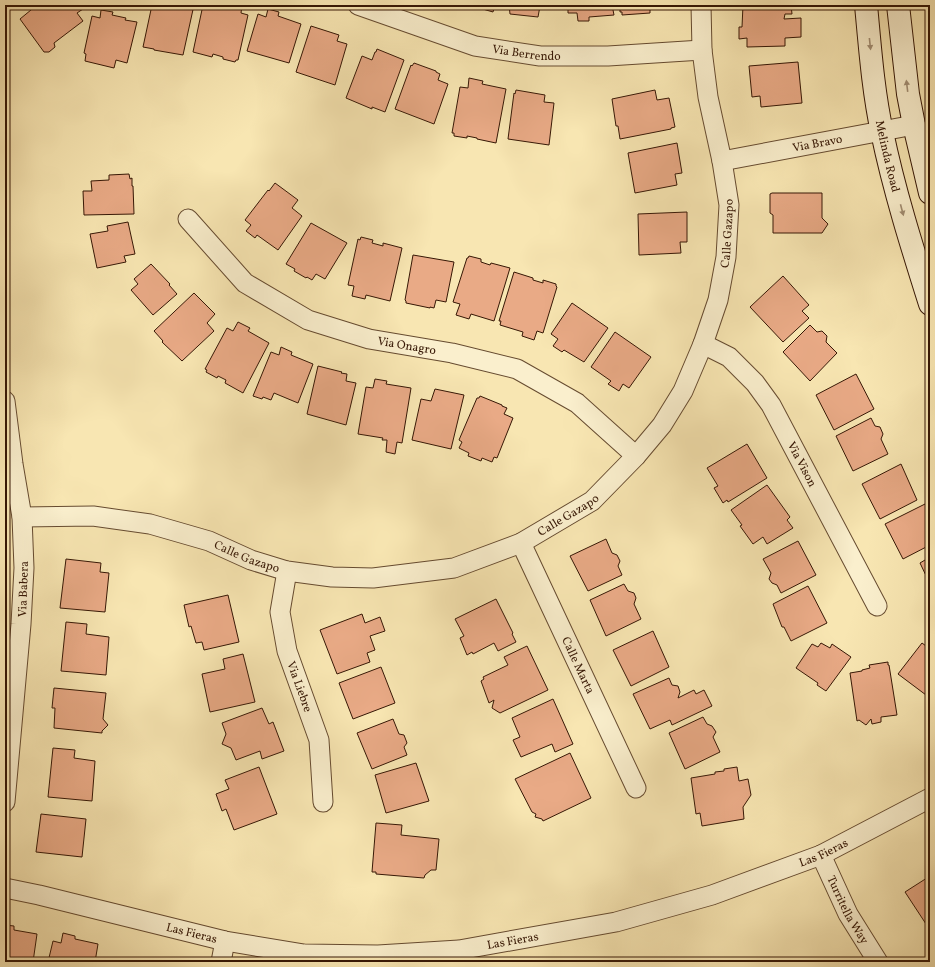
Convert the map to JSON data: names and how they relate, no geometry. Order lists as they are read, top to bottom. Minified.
{"streets":{"main road":["Melinda Road"],"street":["Via Berrendo","Via Bravo","Calle Gazapo","Via Onagro","Via Vison","Via Babera","Calle Marta","Via Liebre","Las Fieras","Turritella Way"]},"crossings":[["Via Berrendo","Calle Gazapo"],["Via Bravo","Melinda Road"],["Via Bravo","Calle Gazapo"],["Calle Gazapo","Via Onagro"],["Calle Gazapo","Via Vison"],["Calle Gazapo","Via Babera"],["Calle Gazapo","Calle Marta"],["Calle Gazapo","Via Liebre"],["Las Fieras","Turritella Way"]]}
